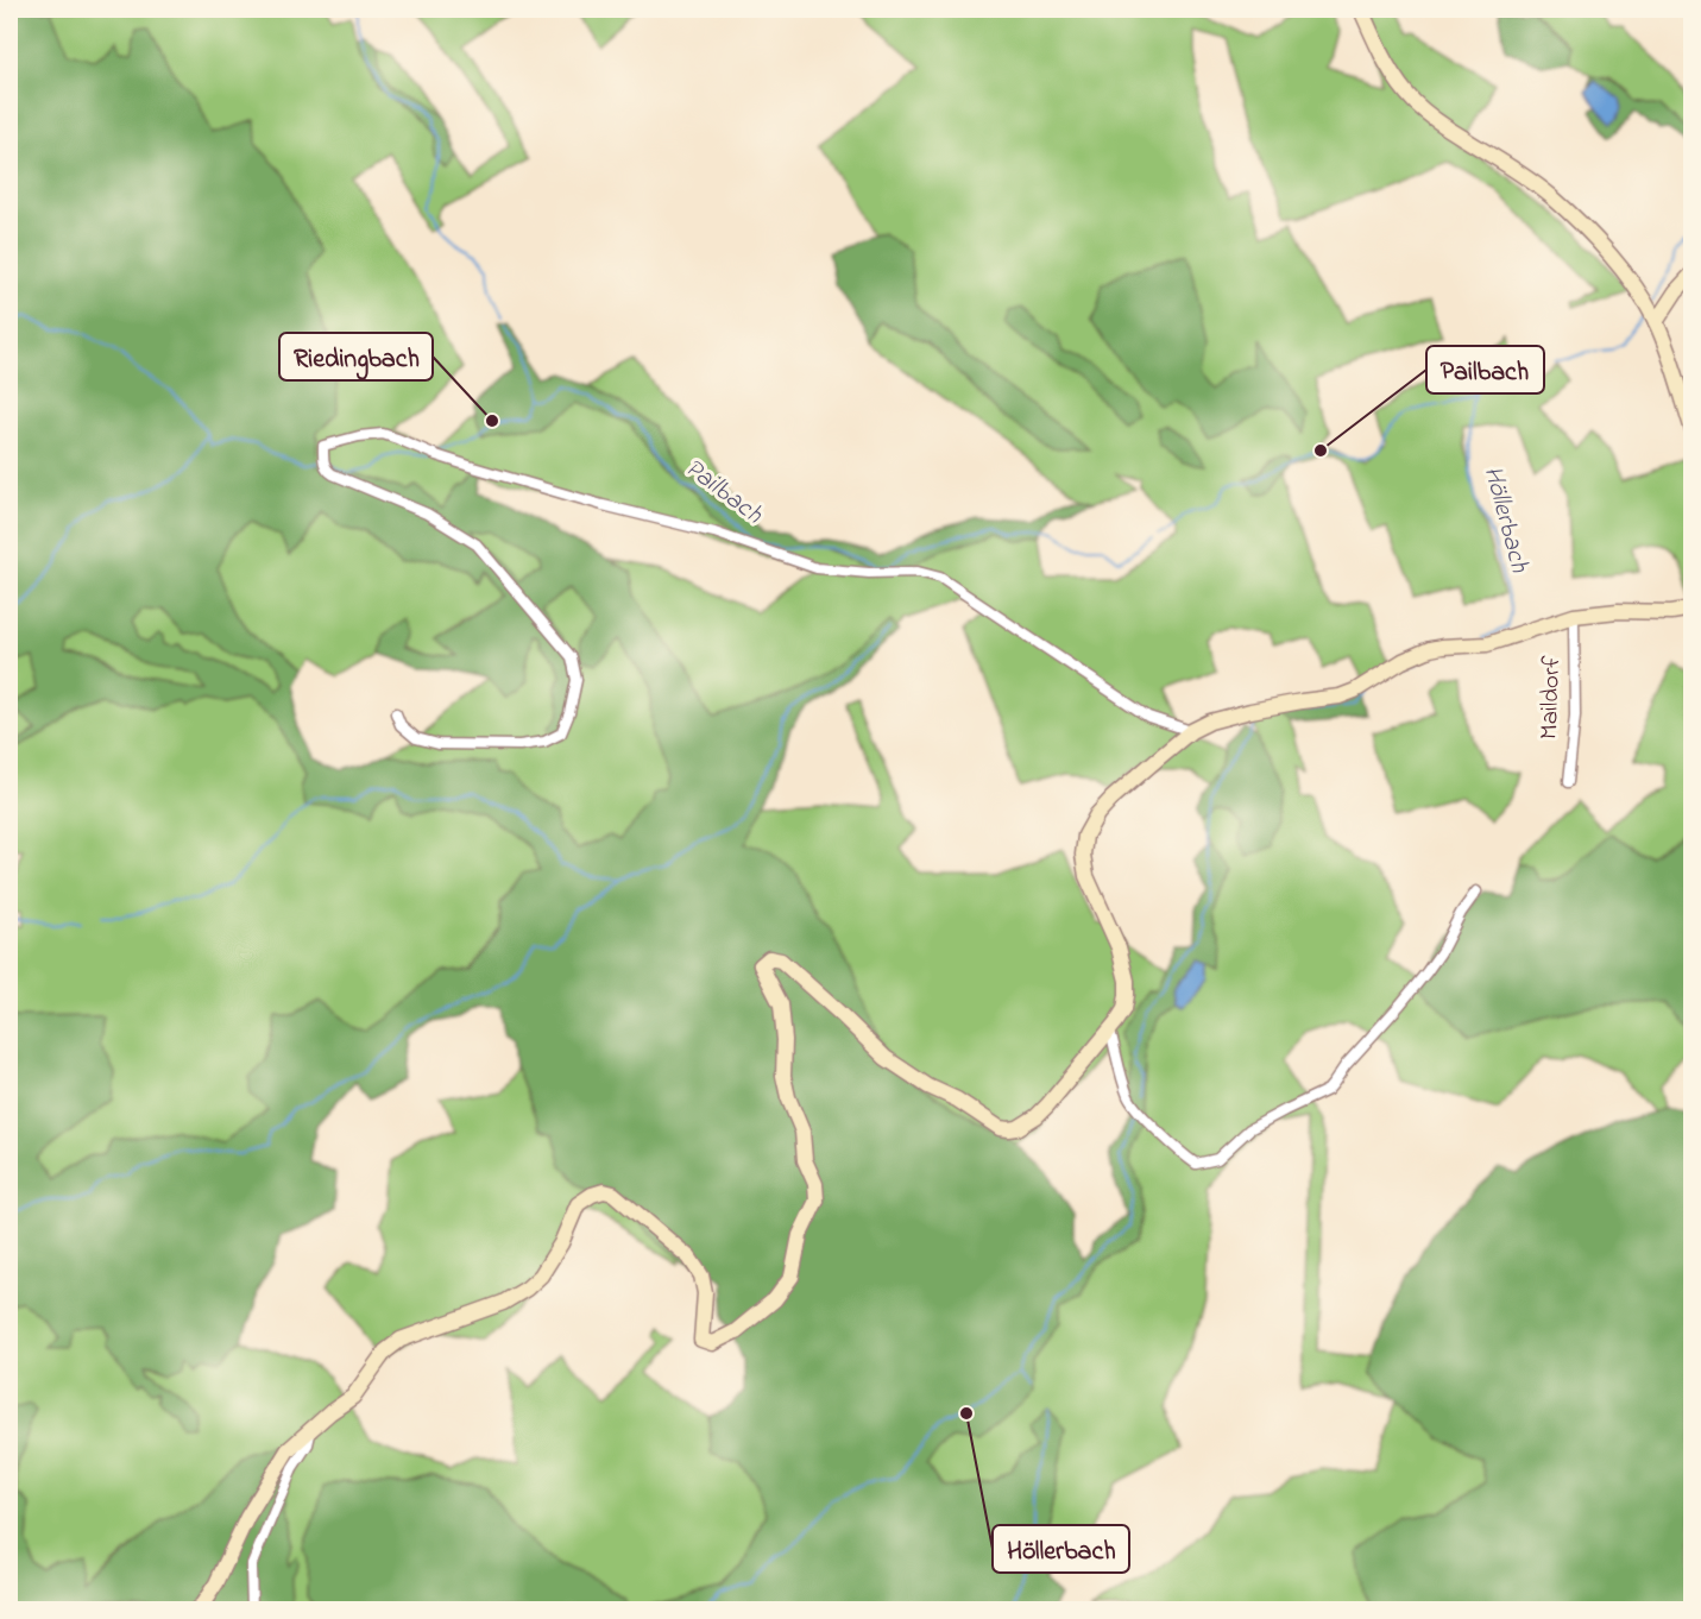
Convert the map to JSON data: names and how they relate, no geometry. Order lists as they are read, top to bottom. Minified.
{"streets":{"street":["Maildorf"]},"water":["Pailbach","Höllerbach"],"places":["Riedingbach","Pailbach","Höllerbach"]}
